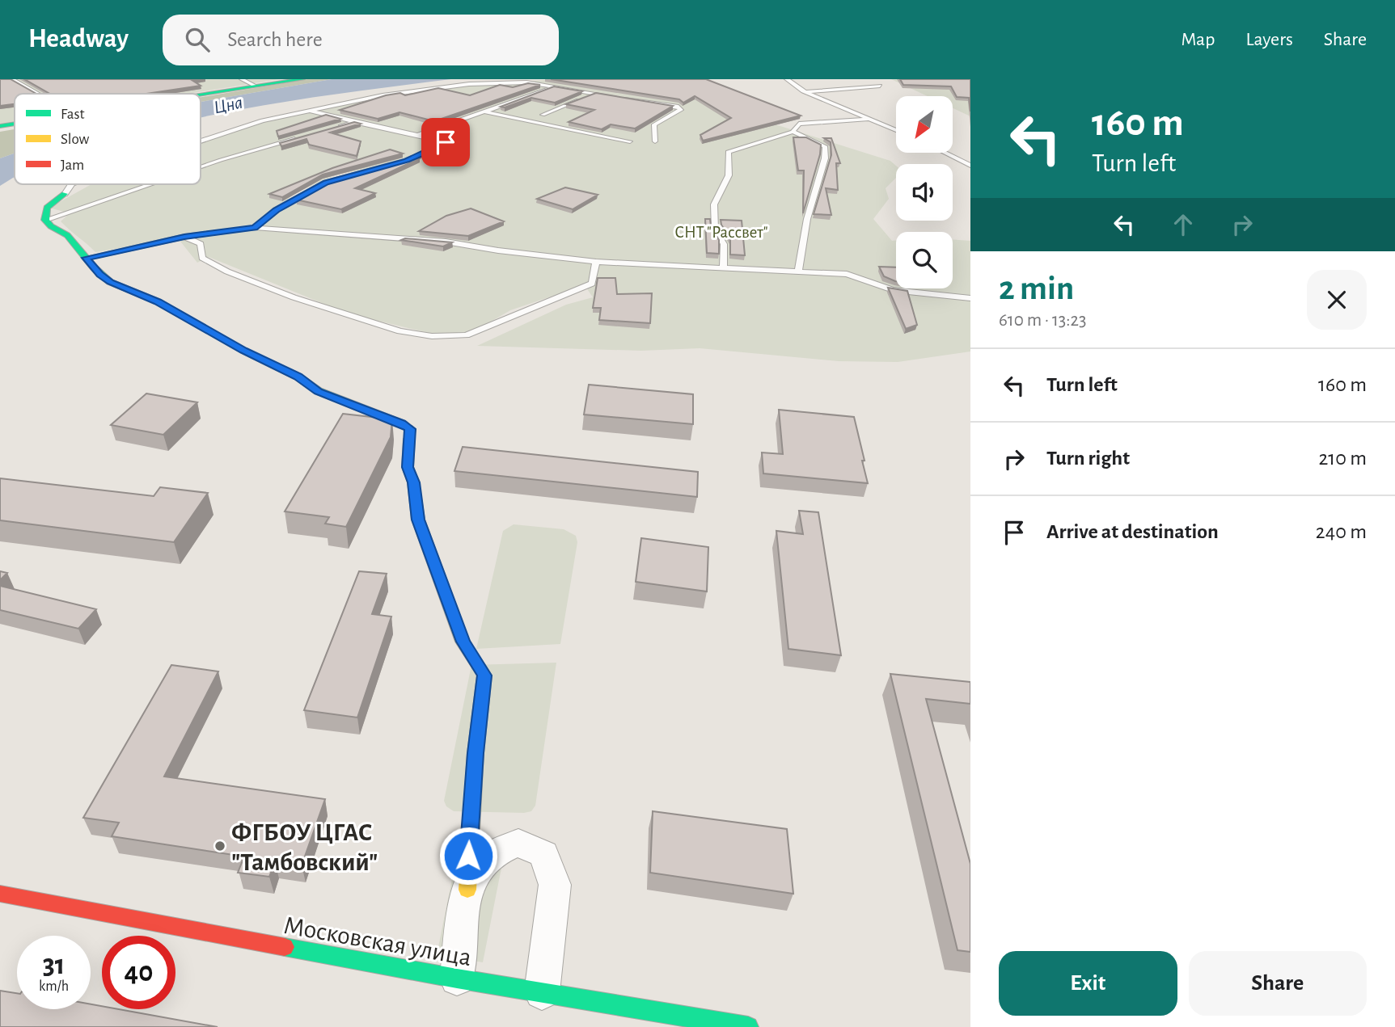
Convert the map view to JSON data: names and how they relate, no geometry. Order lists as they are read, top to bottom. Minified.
{"streets":{"street":["Московская улица"]},"water":["Цна"],"parks":["СНТ \"Рассвет\""],"places":["ФГБОУ ЦГАС \"Тамбовский\""],"legend":["Fast","Slow","Jam"],"north":"bottom left","page":{"header":"Headway","search":"Search here","nav":["Map","Layers","Share"],"turn":["160 m","Turn left"],"heading":["2 min","610 m · 13:23"],"list":[{"name":"Turn left","value":"160 m"},{"name":"Turn right","value":"210 m"},{"name":"Arrive at destination","value":"240 m"}],"speed":"31 km/h","limit":"40","buttons":["Exit","Share"]}}
